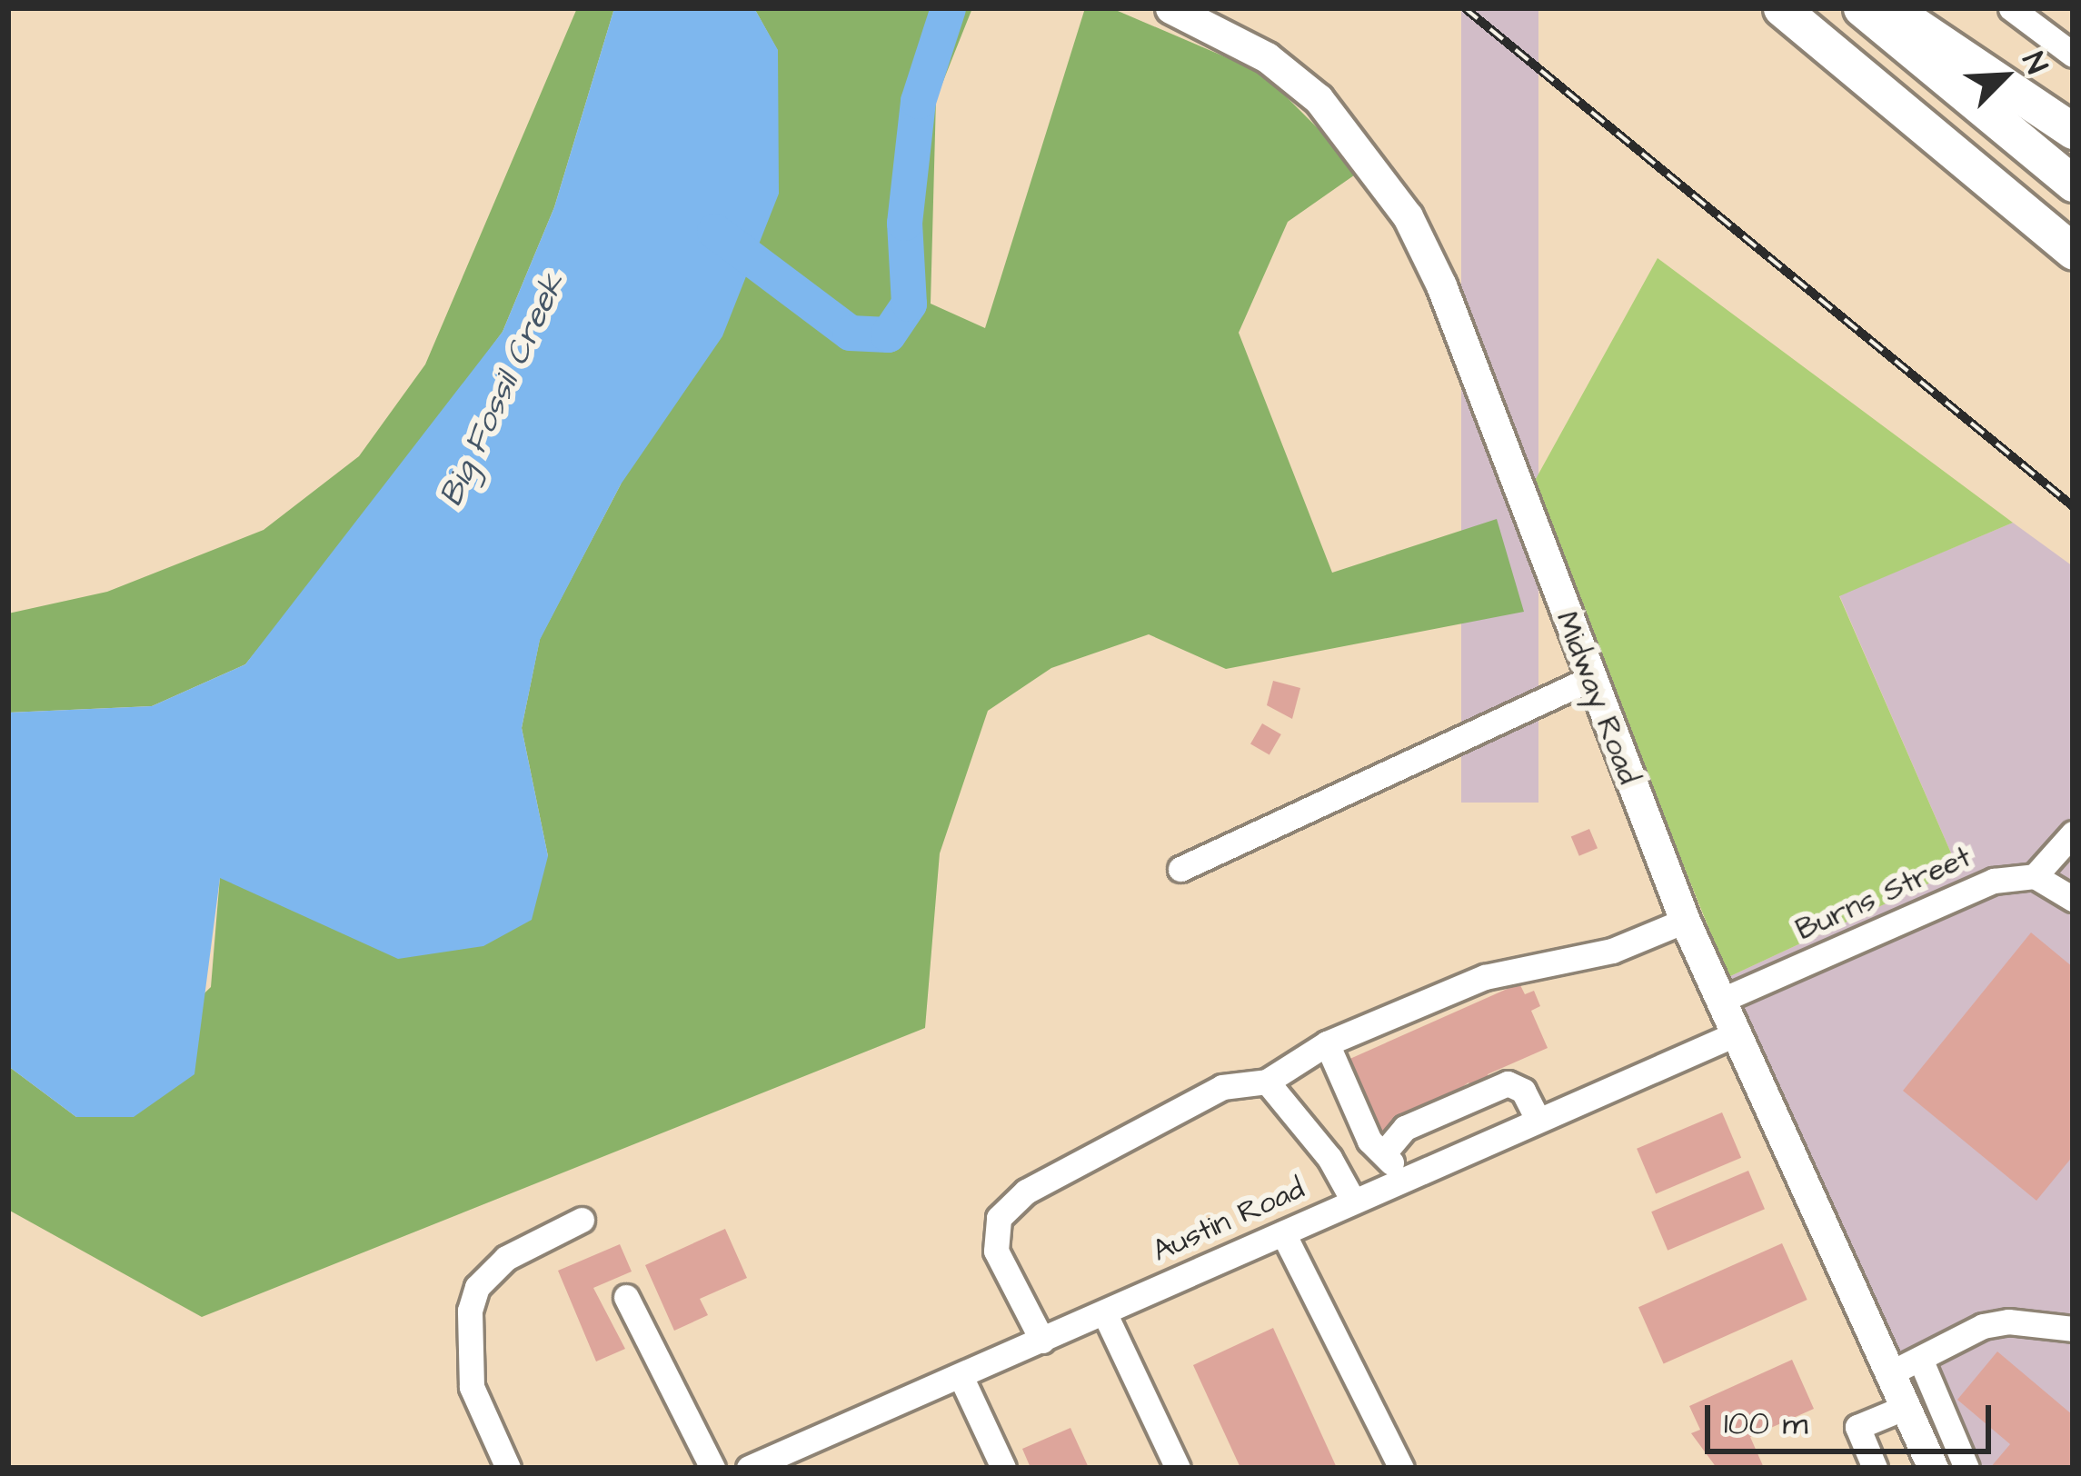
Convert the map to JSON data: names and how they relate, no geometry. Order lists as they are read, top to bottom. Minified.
{"streets":{"main road":["Midway Road"],"street":["Burns Street","Austin Road"]},"crossings":[["Midway Road","Burns Street"],["Midway Road","Austin Road"]],"water":["Big Fossil Creek"],"scale_bar":"100 m","north":"top right"}
